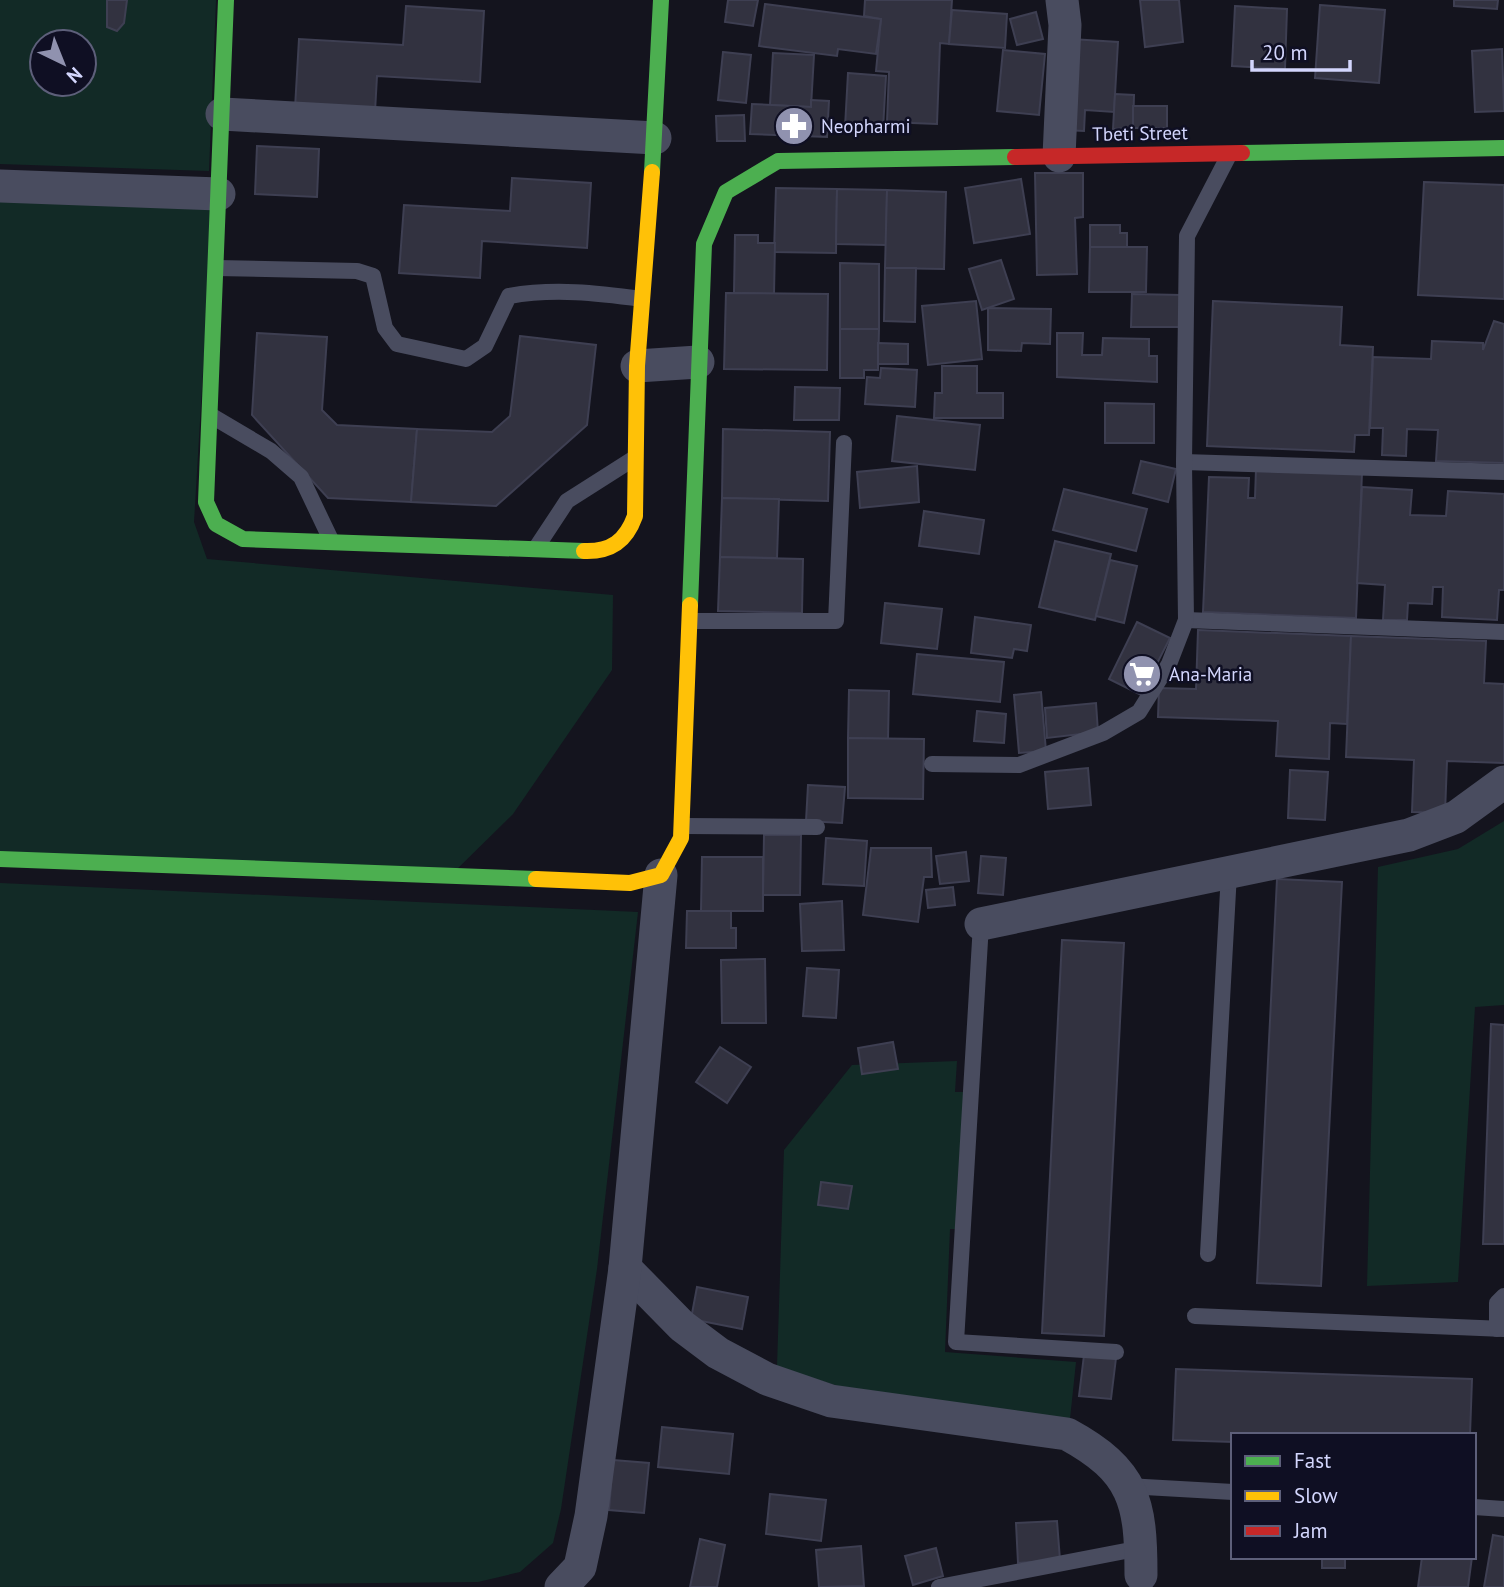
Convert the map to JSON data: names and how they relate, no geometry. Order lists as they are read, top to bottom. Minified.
{"streets":{"street":["Tbeti Street"]},"places":{"pharmacy":["Neopharmi"],"supermarket":["Ana-Maria"]},"legend":["Fast","Slow","Jam"],"scale_bar":"20 m","north":"bottom right"}
